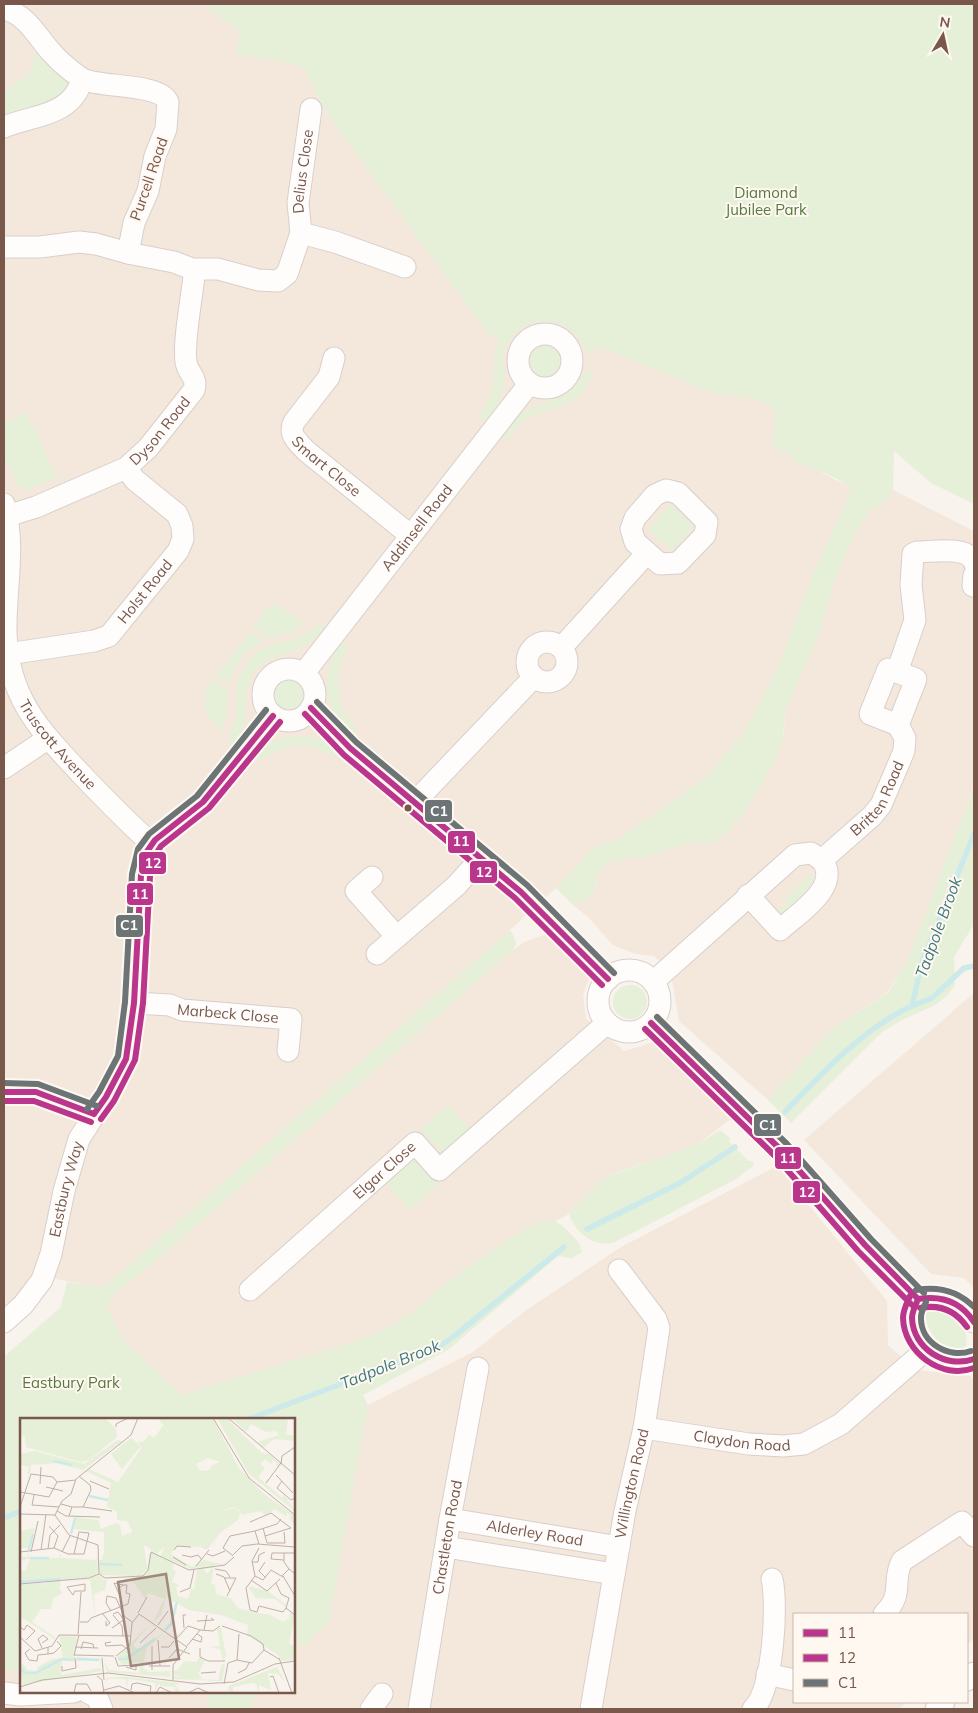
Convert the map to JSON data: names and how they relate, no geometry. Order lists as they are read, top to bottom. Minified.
{"streets":{"street":["Delius Close","Purcell Road","Dyson Road","Smart Close","Addinsell Road","Holst Road","Truscott Avenue","Britten Road","Marbeck Close","Elgar Close","Eastbury Way","Claydon Road","Willington Road","Alderley Road","Chastleton Road"]},"crossings":[["Delius Close","Dyson Road"],["Dyson Road","Holst Road"],["Dyson Road","Truscott Avenue"],["Smart Close","Addinsell Road"],["Addinsell Road","Eastbury Way"],["Holst Road","Truscott Avenue"],["Truscott Avenue","Eastbury Way"],["Marbeck Close","Eastbury Way"],["Claydon Road","Willington Road"],["Willington Road","Alderley Road"],["Alderley Road","Chastleton Road"]],"water":["Tadpole Brook"],"parks":["Diamond Jubilee Park","Eastbury Park"],"lines":["transit line C1","transit line 11","transit line 12"],"legend":["11","12","C1"],"north":"top"}
